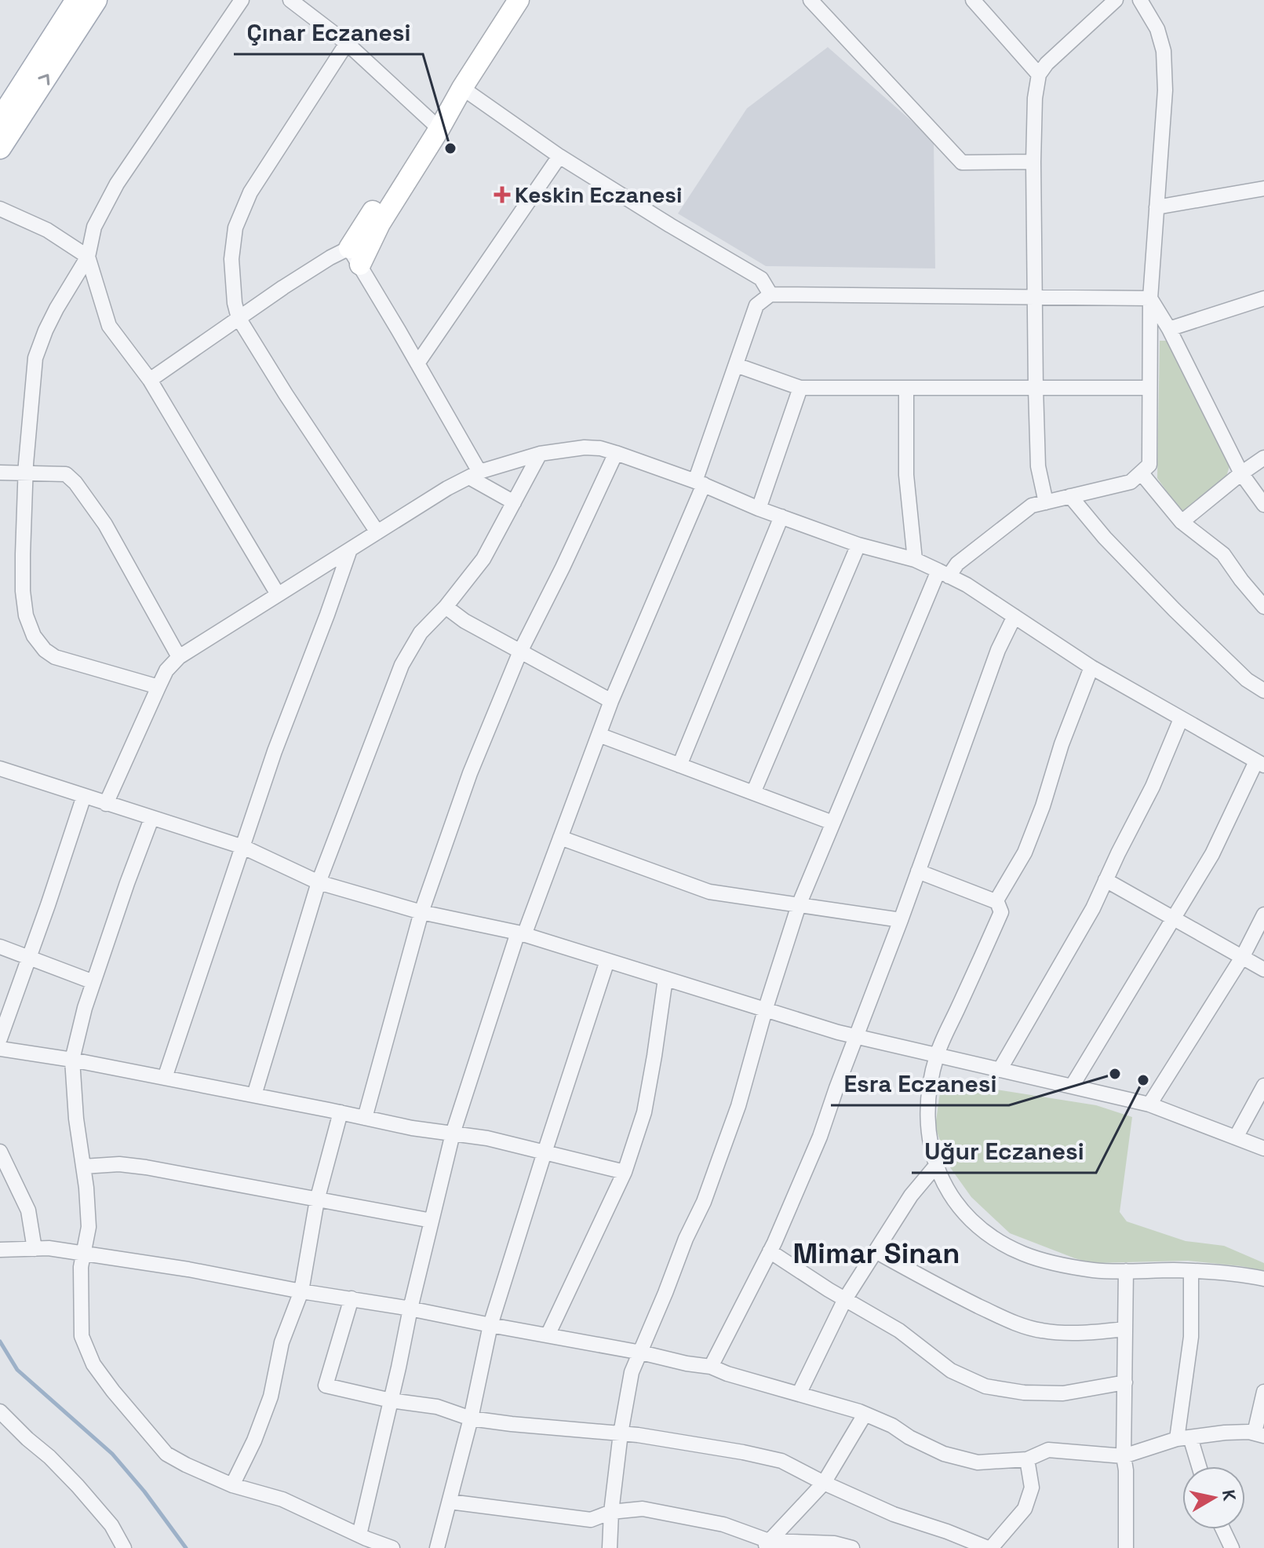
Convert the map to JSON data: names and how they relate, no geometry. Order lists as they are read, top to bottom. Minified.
{"districts":["Mimar Sinan"],"places":{"other":["Çınar Eczanesi","Esra Eczanesi","Uğur Eczanesi"],"health":["Keskin Eczanesi"]},"north":"right"}
